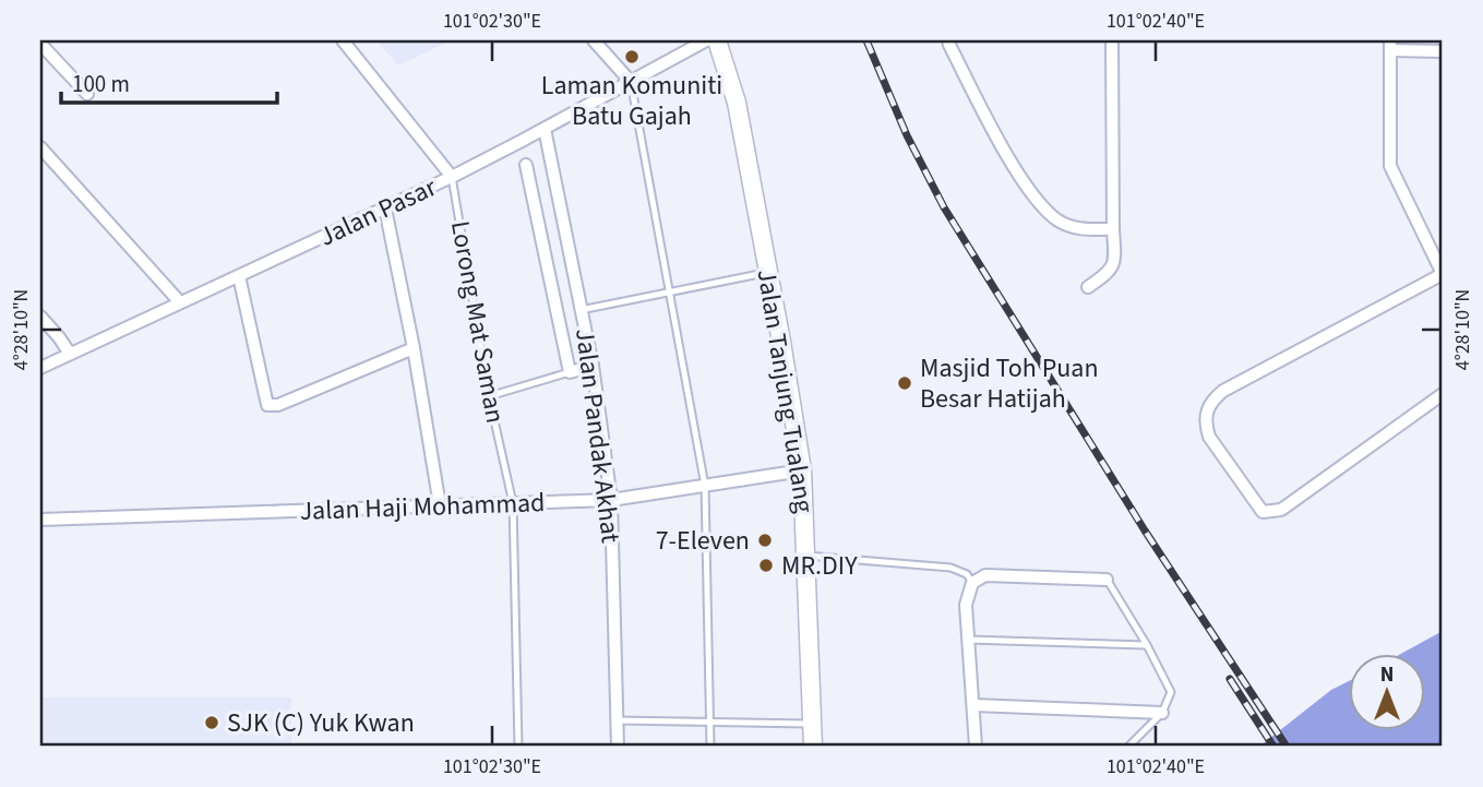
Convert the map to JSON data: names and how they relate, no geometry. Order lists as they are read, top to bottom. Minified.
{"streets":{"main road":["Jalan Tanjung Tualang"],"street":["Jalan Pasar","Lorong Mat Saman","Jalan Pandak Akhat","Jalan Haji Mohammad"]},"crossings":[["Jalan Pasar","Lorong Mat Saman"],["Jalan Pasar","Jalan Pandak Akhat"],["Lorong Mat Saman","Jalan Haji Mohammad"],["Jalan Tanjung Tualang","Jalan Haji Mohammad"],["Jalan Pandak Akhat","Jalan Haji Mohammad"]],"places":["Laman Komuniti Batu Gajah","Masjid Toh Puan Besar Hatijah","7-Eleven","MR.DIY","SJK (C) Yuk Kwan"],"scale_bar":"100 m","north":"top","coordinates":["101°02'30\"E","101°02'40\"E","4°28'10\"N"]}
